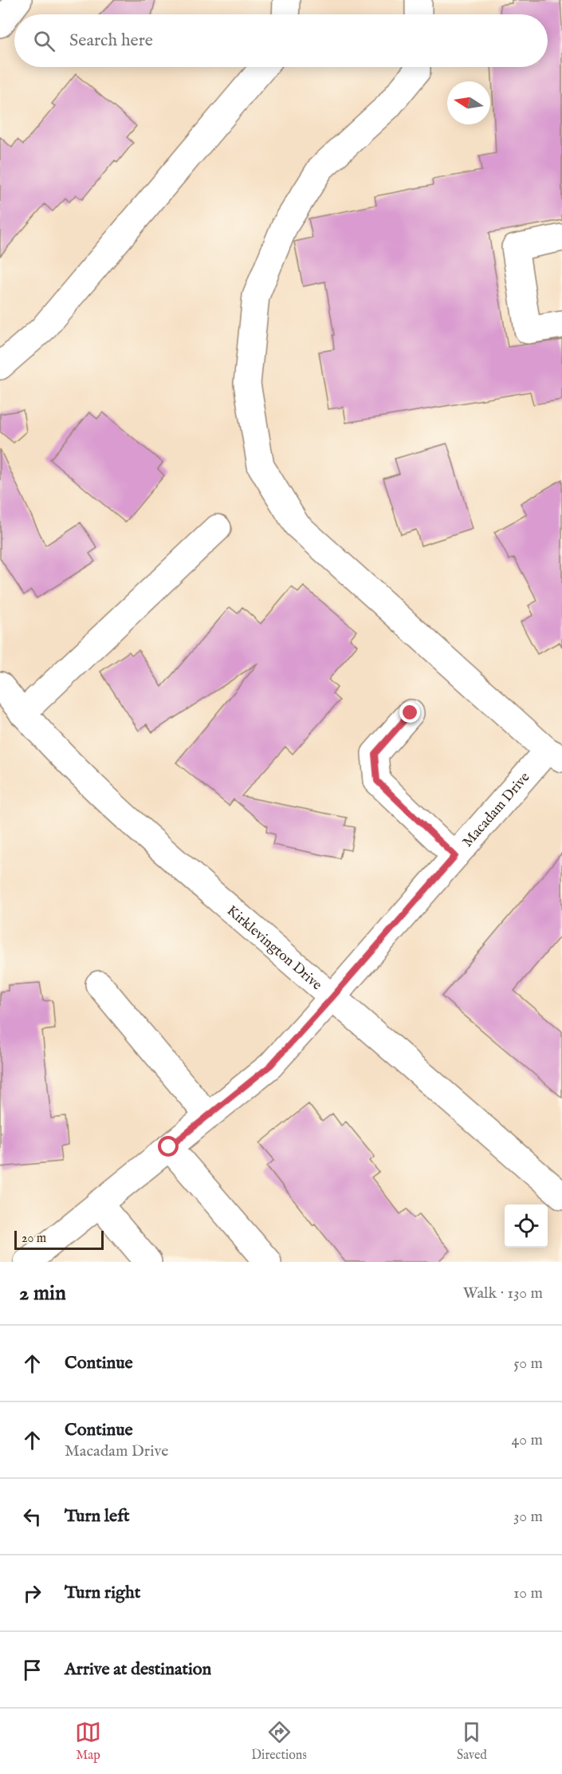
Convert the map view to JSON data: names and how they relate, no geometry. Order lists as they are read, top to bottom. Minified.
{"streets":{"street":["Macadam Drive","Kirklevington Drive"]},"crossings":[["Macadam Drive","Kirklevington Drive"]],"scale_bar":"20 m","north":"left","page":{"search":"Search here","scale":"20 m","heading":["2 min","Walk · 130 m"],"list":[["Continue","50 m"],["Continue","Macadam Drive","40 m"],["Turn left","30 m"],["Turn right","10 m"],"Arrive at destination"],"nav":["Map","Directions","Saved"]}}
